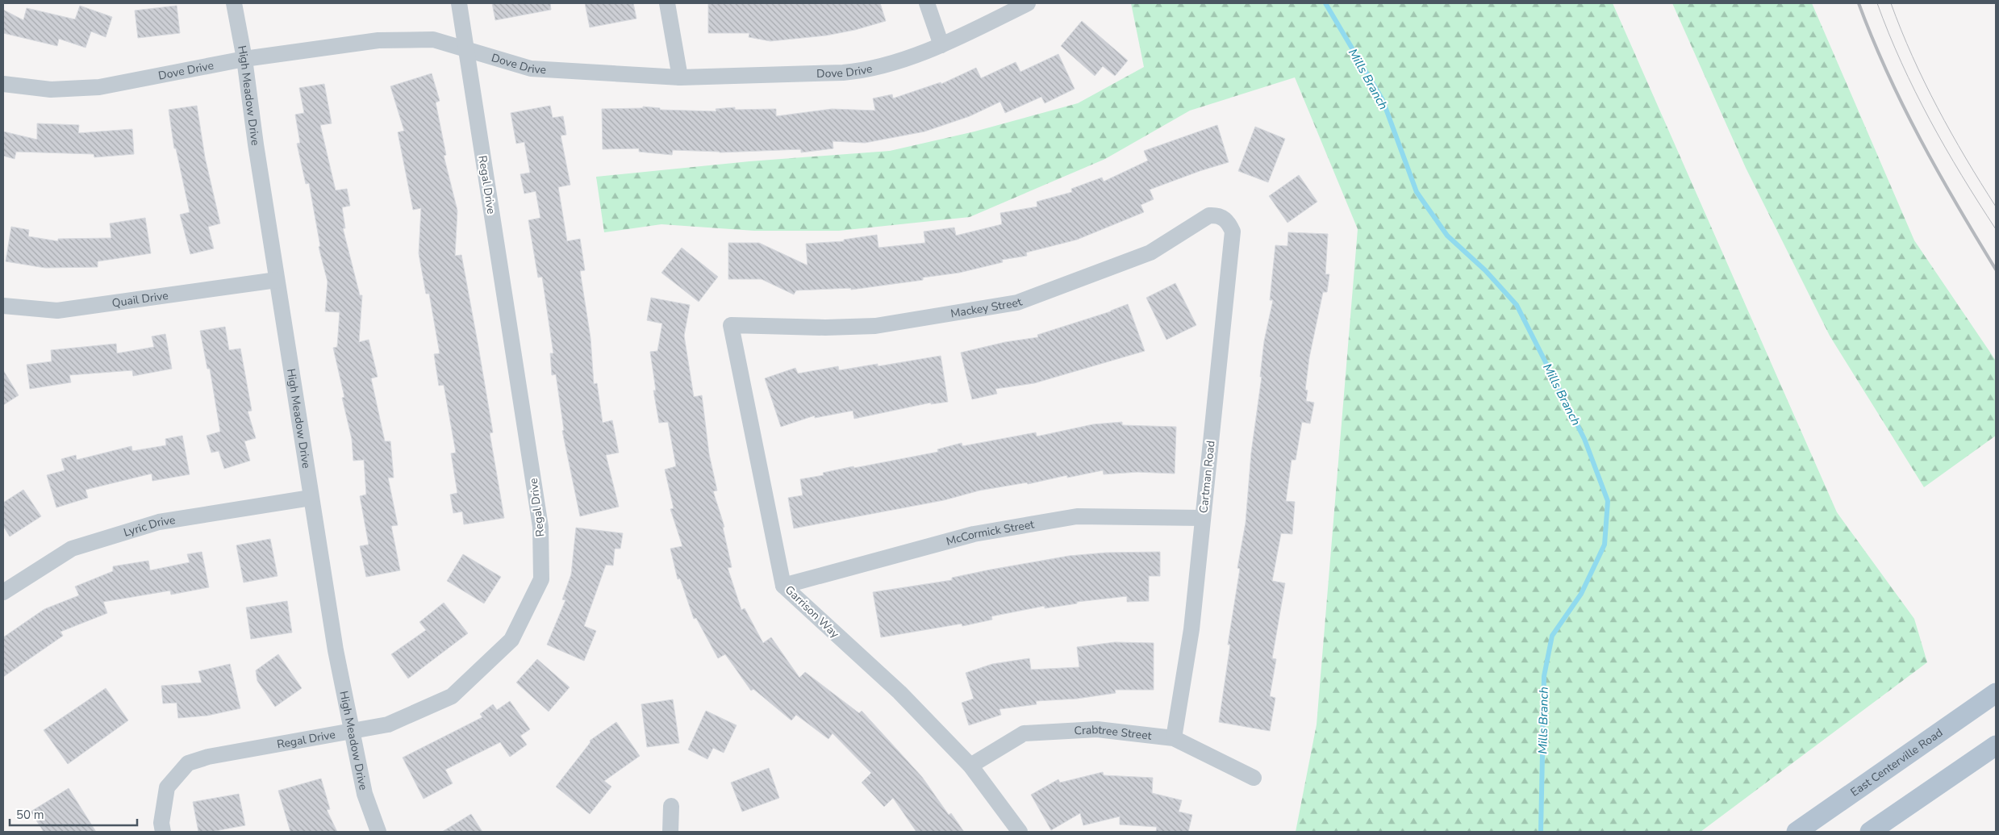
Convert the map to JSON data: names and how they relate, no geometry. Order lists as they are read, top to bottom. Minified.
{"streets":{"main road":["East Centerville Road"],"street":["Dove Drive","High Meadow Drive","Regal Drive","Quail Drive","Mackey Street","Cartman Road","Lyric Drive","McCormick Street","Garrison Way","Crabtree Street"]},"crossings":[["Dove Drive","High Meadow Drive"],["Dove Drive","Regal Drive"],["High Meadow Drive","Regal Drive"],["High Meadow Drive","Quail Drive"],["High Meadow Drive","Lyric Drive"],["Mackey Street","Cartman Road"],["Mackey Street","Garrison Way"],["Cartman Road","McCormick Street"],["Cartman Road","Crabtree Street"],["McCormick Street","Garrison Way"],["Garrison Way","Crabtree Street"]],"water":["Mills Branch"],"scale_bar":"50 m"}
